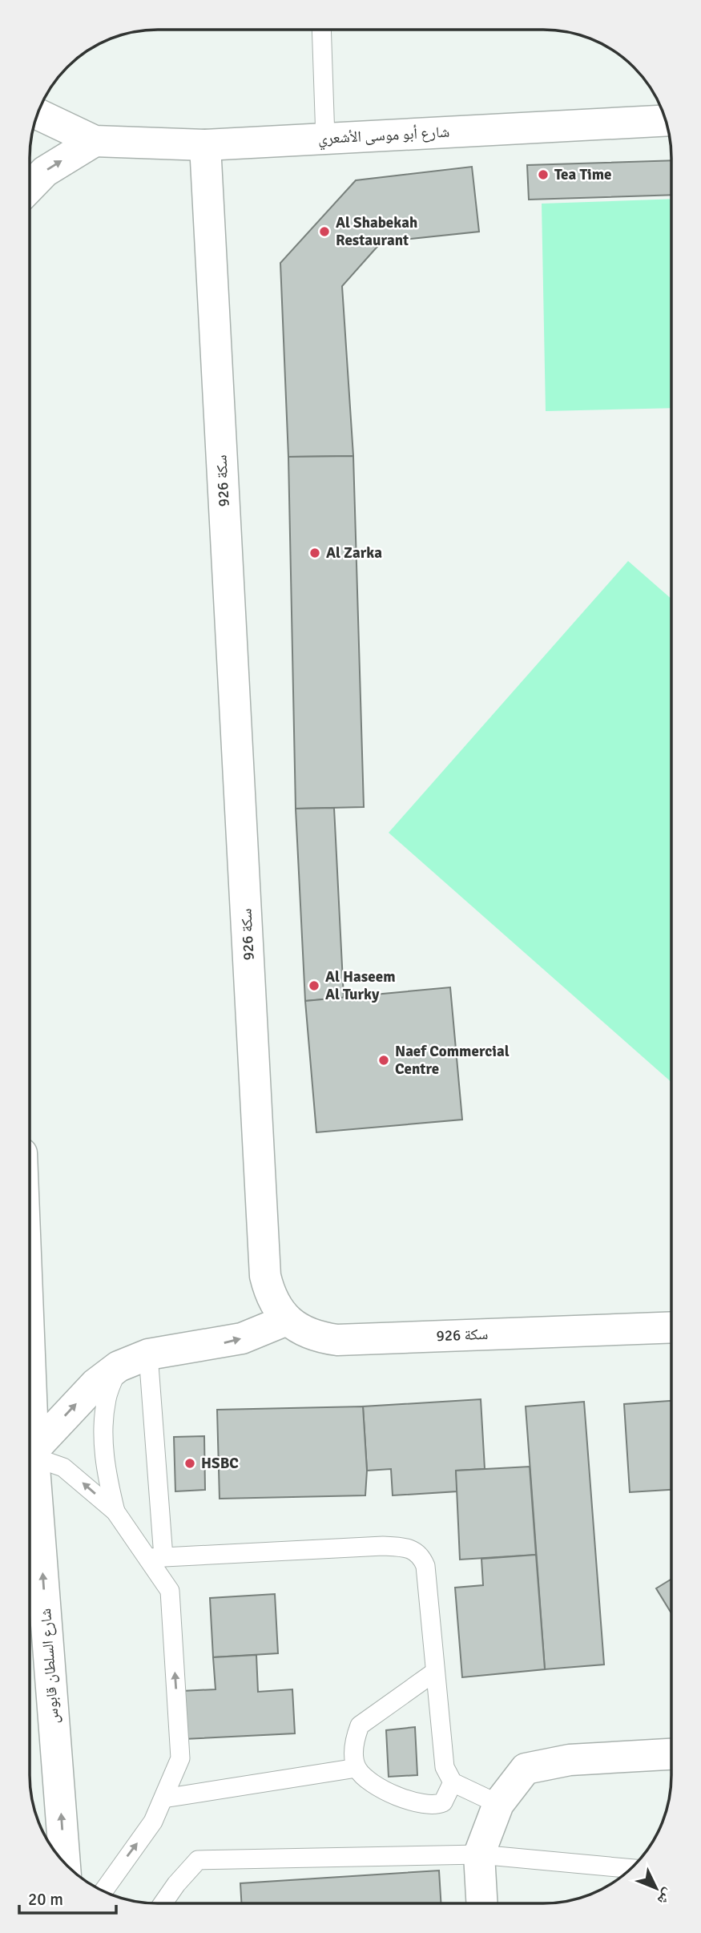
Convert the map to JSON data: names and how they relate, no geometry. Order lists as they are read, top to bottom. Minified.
{"streets":{"main road":["شارع أبو موسى الأشعري","سكة 926","شارع السلطان قابوس"]},"crossings":[["شارع أبو موسى الأشعري","سكة 926"]],"one_way":["شارع السلطان قابوس"],"places":["Tea Time","Al Shabekah Restaurant","Al Zarka","Al Haseem Al Turky","Naef Commercial Centre","HSBC"],"scale_bar":"20 m","north":"bottom right"}
